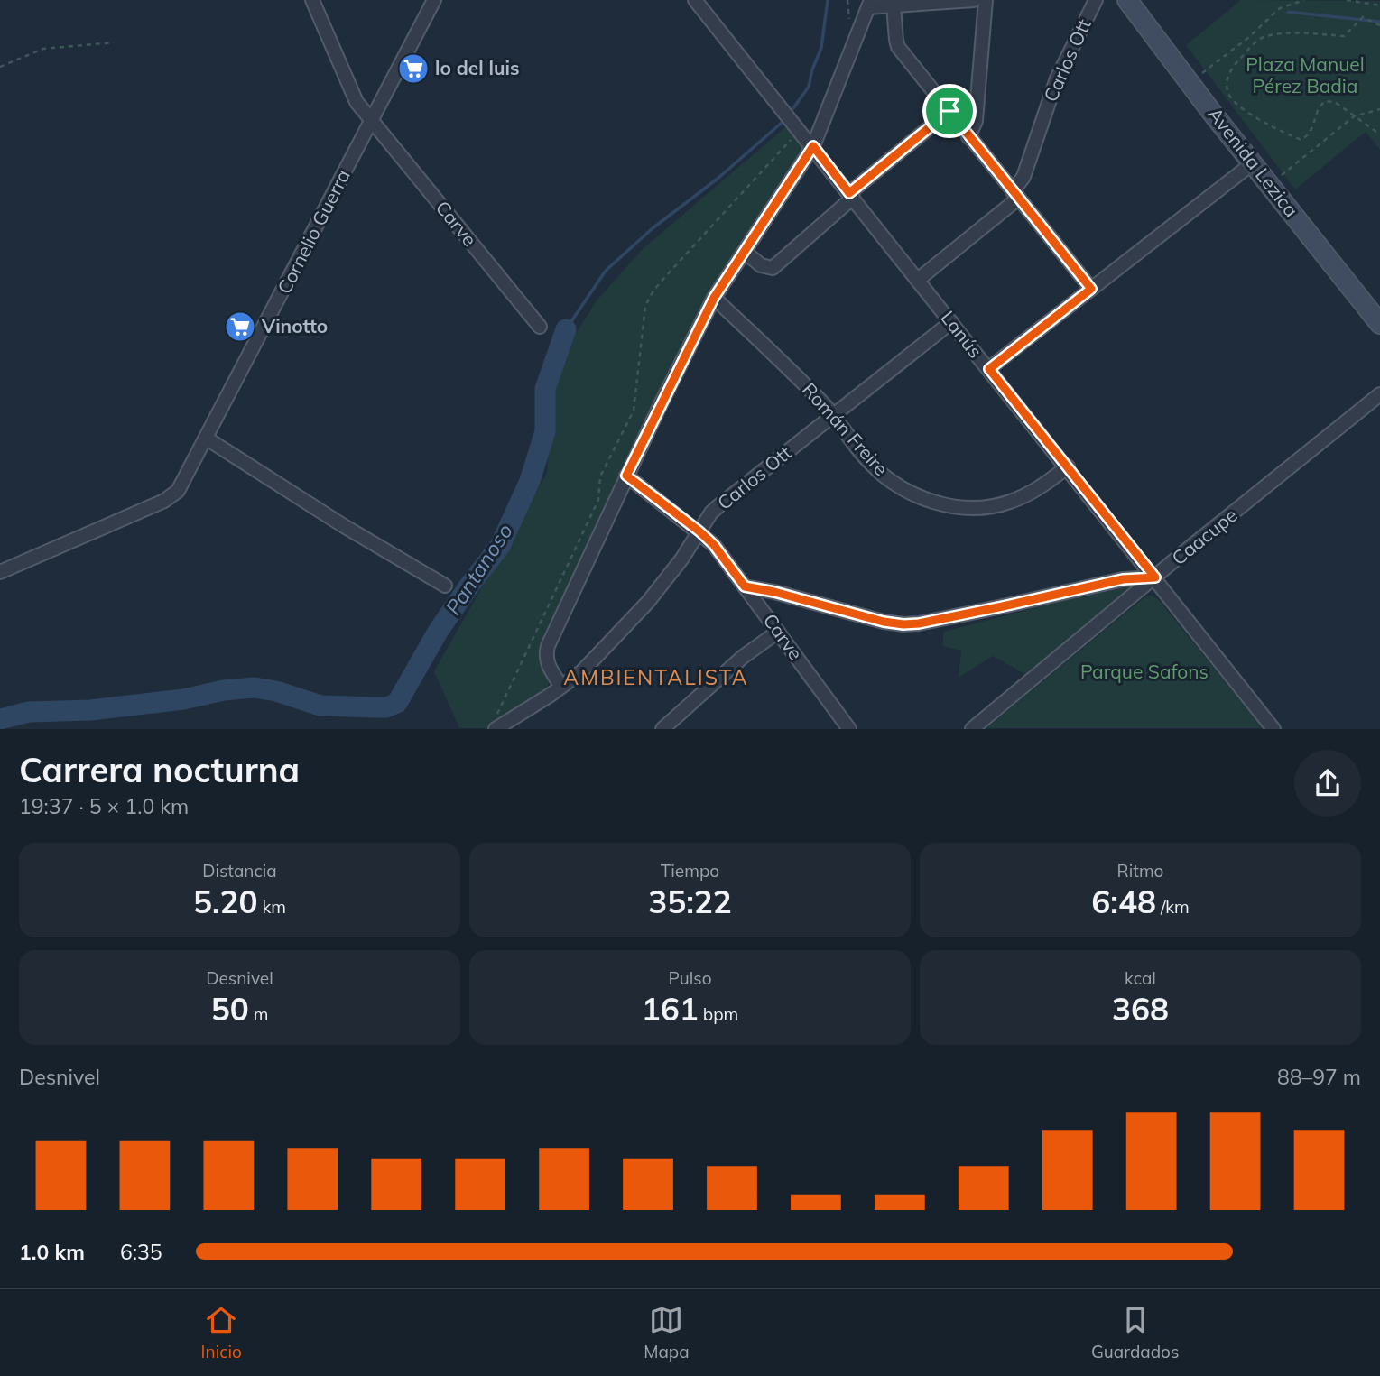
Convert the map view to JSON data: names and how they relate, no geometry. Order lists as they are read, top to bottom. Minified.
{"streets":{"street":["Carlos Ott","Avenida Lezica","Carve","Cornelio Guerra","Lanús","Román Freire","Caacupe"]},"crossings":[["Carlos Ott","Carve"],["Carlos Ott","Lanús"],["Carlos Ott","Román Freire"],["Carve","Cornelio Guerra"],["Lanús","Román Freire"],["Lanús","Caacupe"]],"districts":["AMBIENTALISTA"],"water":["Pantanoso"],"parks":["Plaza Manuel Pérez Badia","Parque Safons"],"places":{"supermarket":["lo del luis","Vinotto"]},"page":{"heading":["Carrera nocturna","19:37 · 5 × 1.0 km"],"stats":[["Distancia","5.20 km"],["Tiempo","35:22"],["Ritmo","6:48 /km"],["Desnivel","50 m"],["Pulso","161 bpm"],["kcal","368"]],"chart":["Desnivel","88–97 m"],"list":[{"name":"1.0 km","note":"6:35"}],"tabs":["Inicio","Mapa","Guardados"]}}
